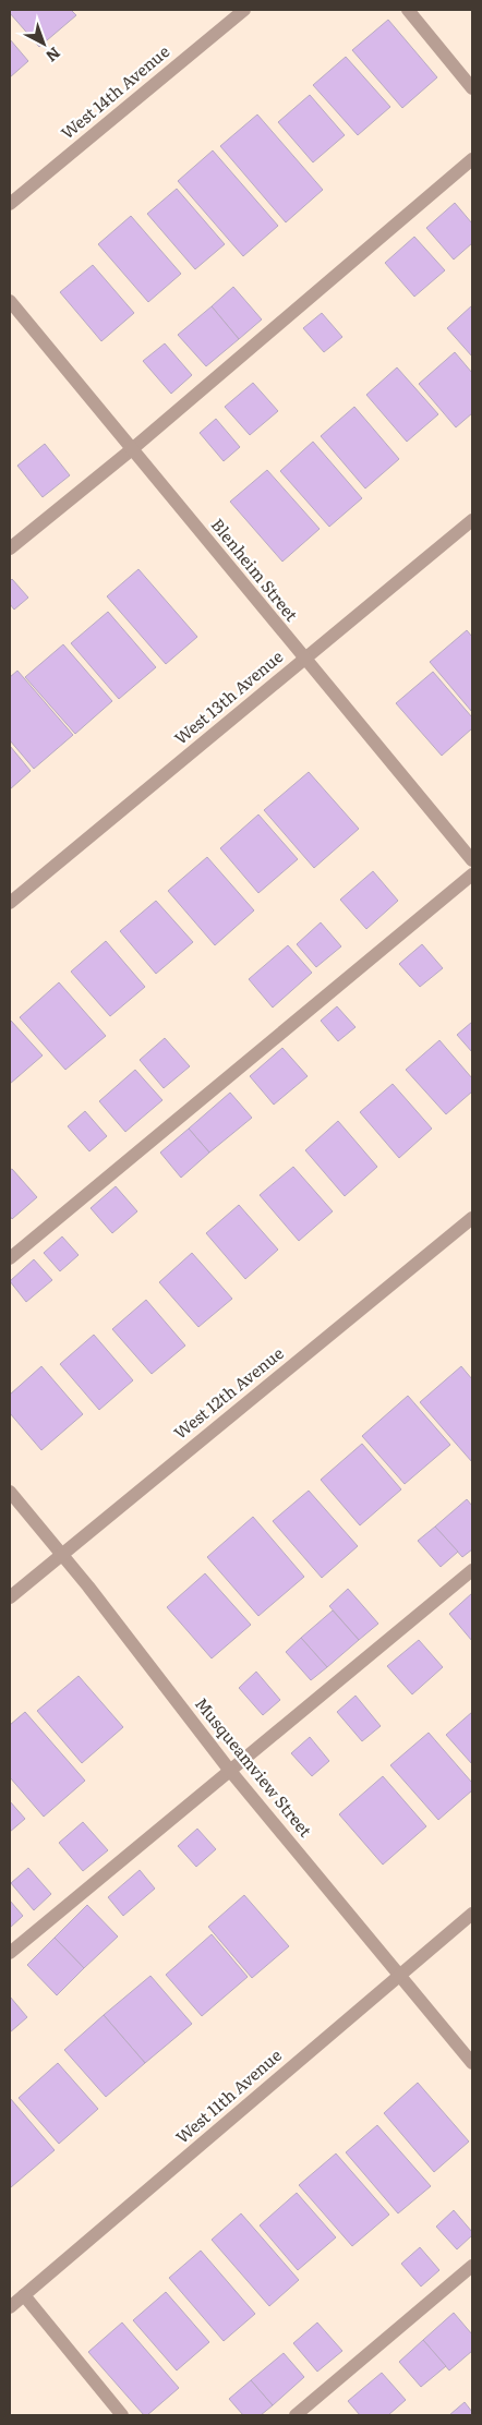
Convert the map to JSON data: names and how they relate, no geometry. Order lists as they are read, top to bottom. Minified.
{"streets":{"street":["West 14th Avenue","Blenheim Street","West 13th Avenue","West 12th Avenue","Musqueamview Street","West 11th Avenue"]},"crossings":[["Blenheim Street","West 13th Avenue"],["West 12th Avenue","Musqueamview Street"],["Musqueamview Street","West 11th Avenue"]],"north":"bottom right"}
